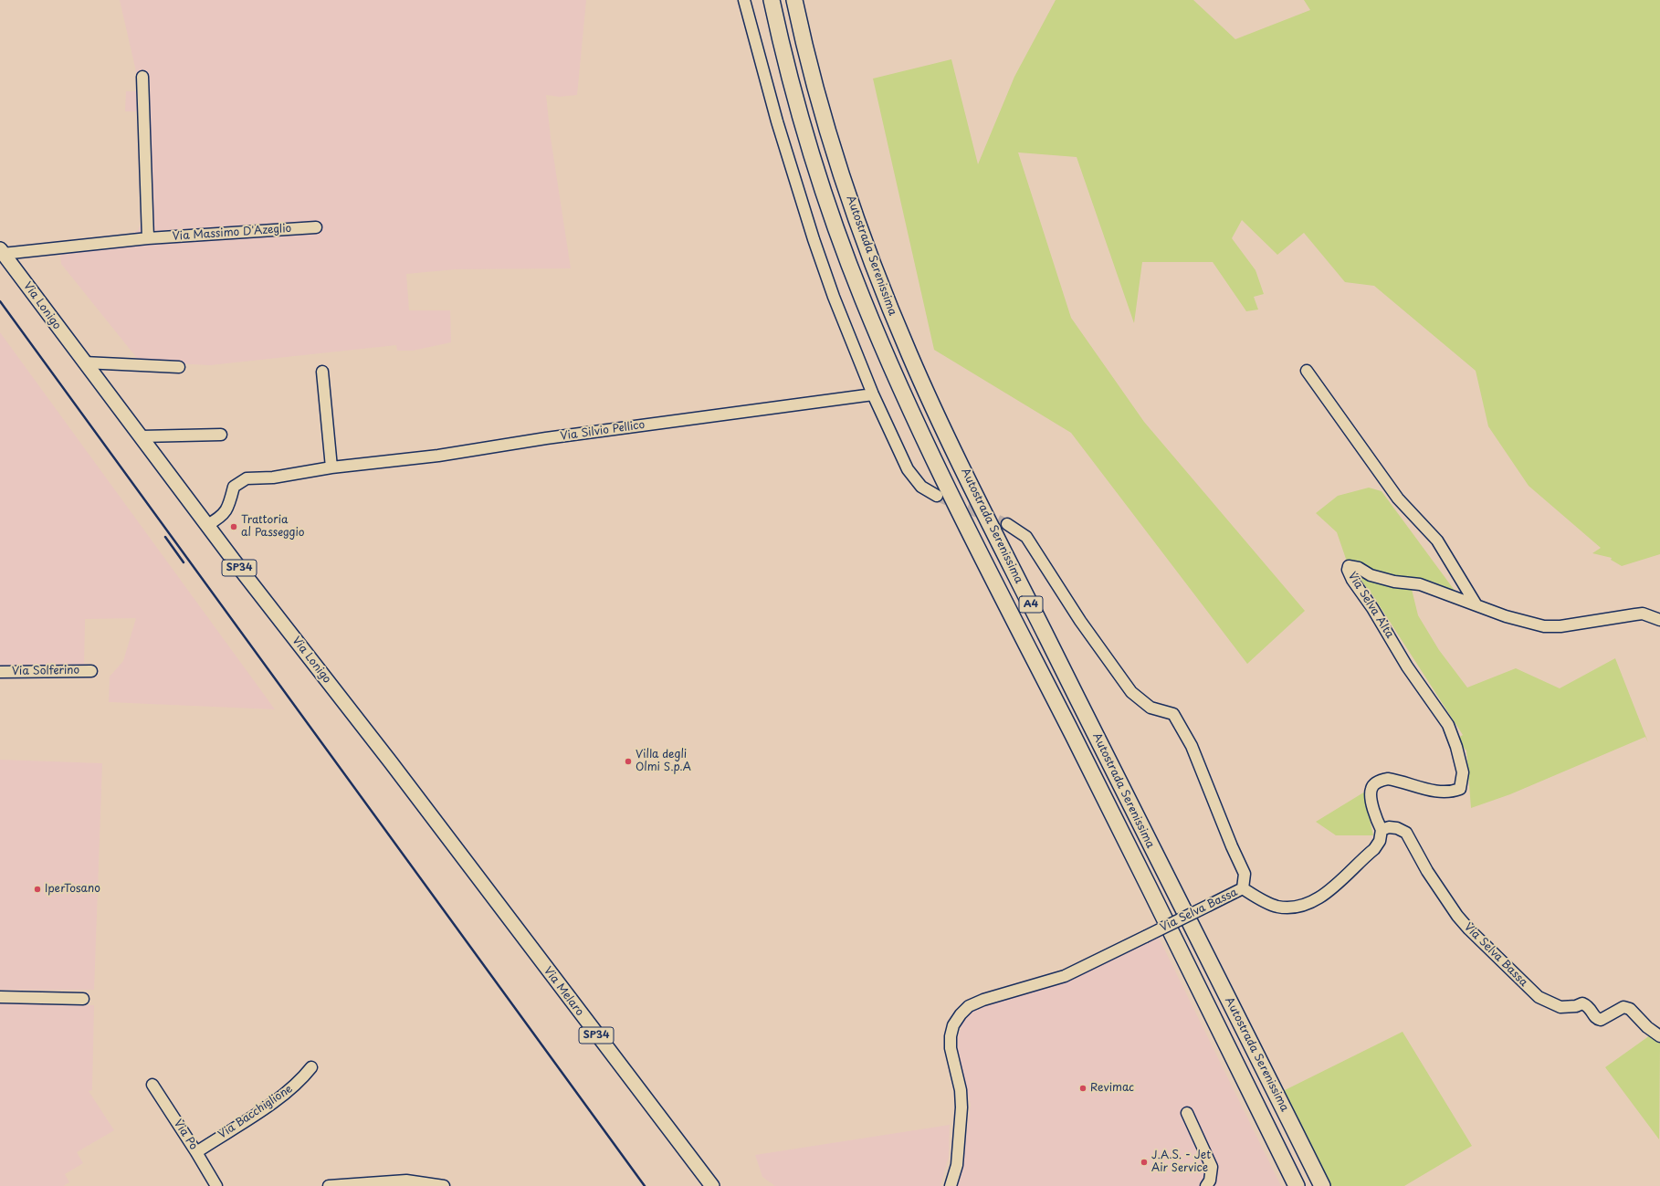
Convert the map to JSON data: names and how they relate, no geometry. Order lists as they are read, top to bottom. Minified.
{"streets":{"highway":["Autostrada Serenissima","A4"],"main road":["Via Lonigo","SP34","Via Melaro"],"street":["Via Massimo D'Azeglio","Via Silvio Pellico","Via Selva Alta","Via Solferino","Via Selva Bassa","Via Bacchiglione","Via Po"]},"crossings":[["Via Massimo D'Azeglio","Via Lonigo"],["Via Lonigo","Via Silvio Pellico"],["Via Lonigo","Via Melaro"],["Via Selva Alta","Via Selva Bassa"],["Via Bacchiglione","Via Po"]],"places":["Trattoria al Passeggio","Villa degli Olmi S.p.A","IperTosano","Revimac","J.A.S. - Jet Air Service"]}
